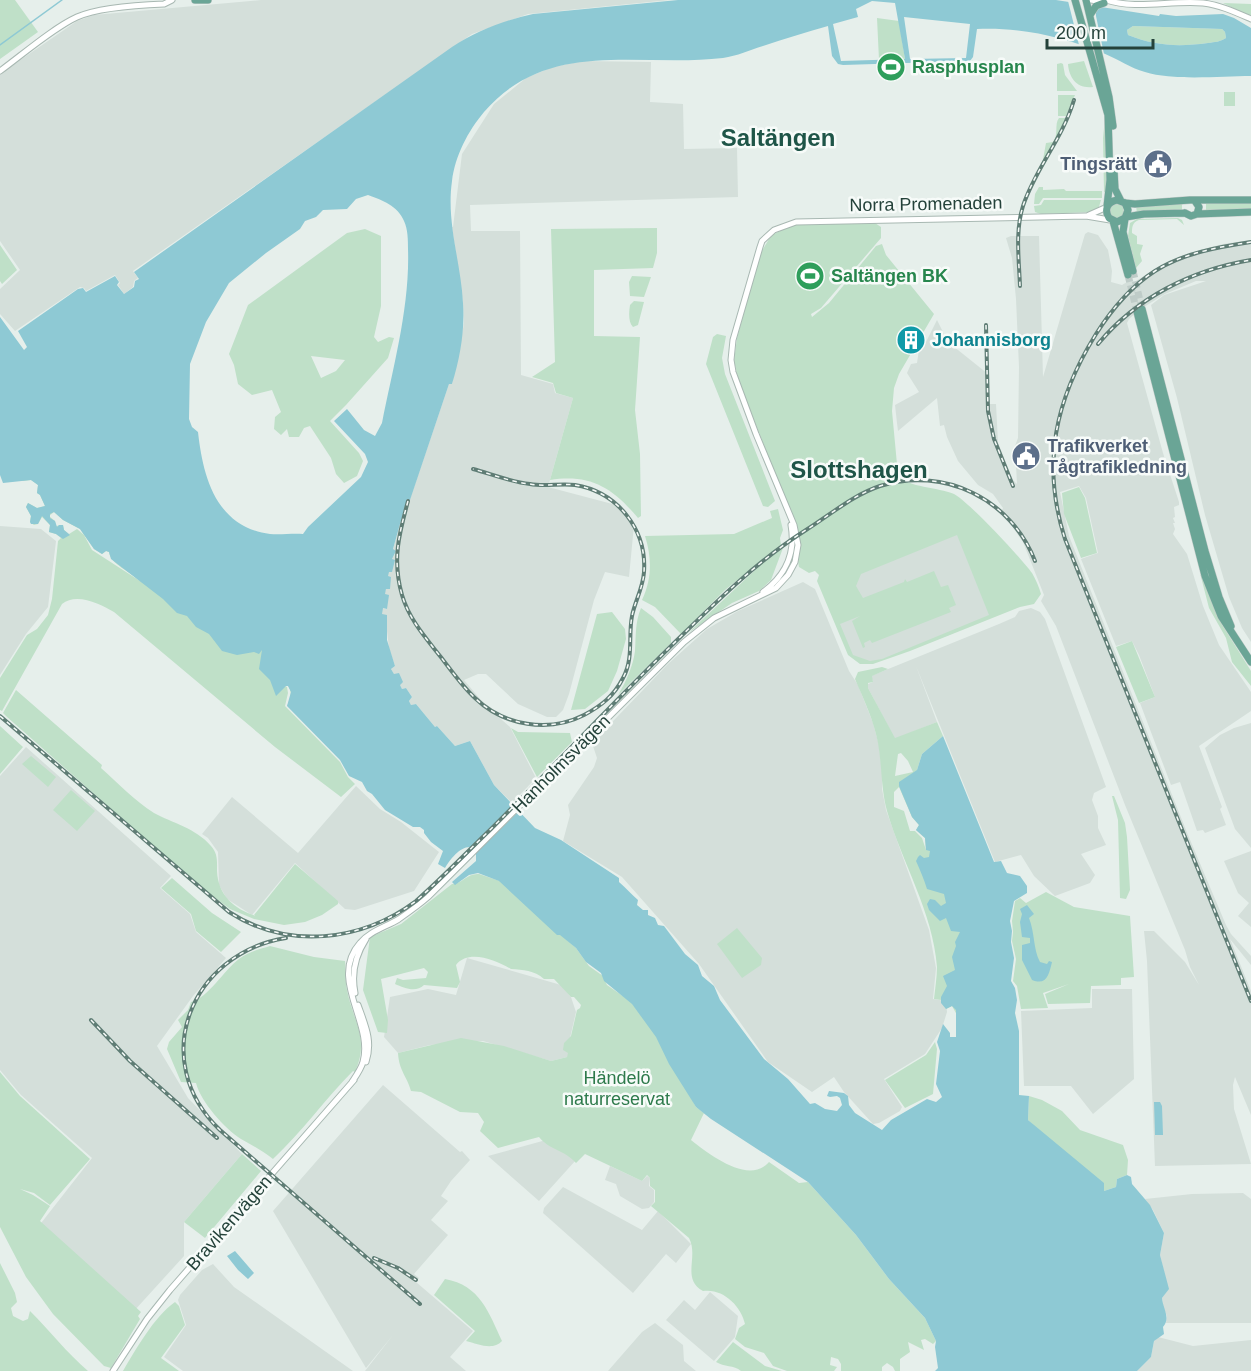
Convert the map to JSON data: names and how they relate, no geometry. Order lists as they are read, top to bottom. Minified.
{"streets":{"street":["Norra Promenaden","Hanholmsvägen","Bravikenvägen"]},"crossings":[["Norra Promenaden","Hanholmsvägen"],["Hanholmsvägen","Bravikenvägen"]],"districts":["Saltängen","Slottshagen"],"parks":["Händelö naturreservat"],"places":{"sports":["Rasphusplan","Saltängen BK"],"public building":["Tingsrätt","Trafikverket Tågtrafikledning"],"building":["Johannisborg"]},"scale_bar":"200 m"}
